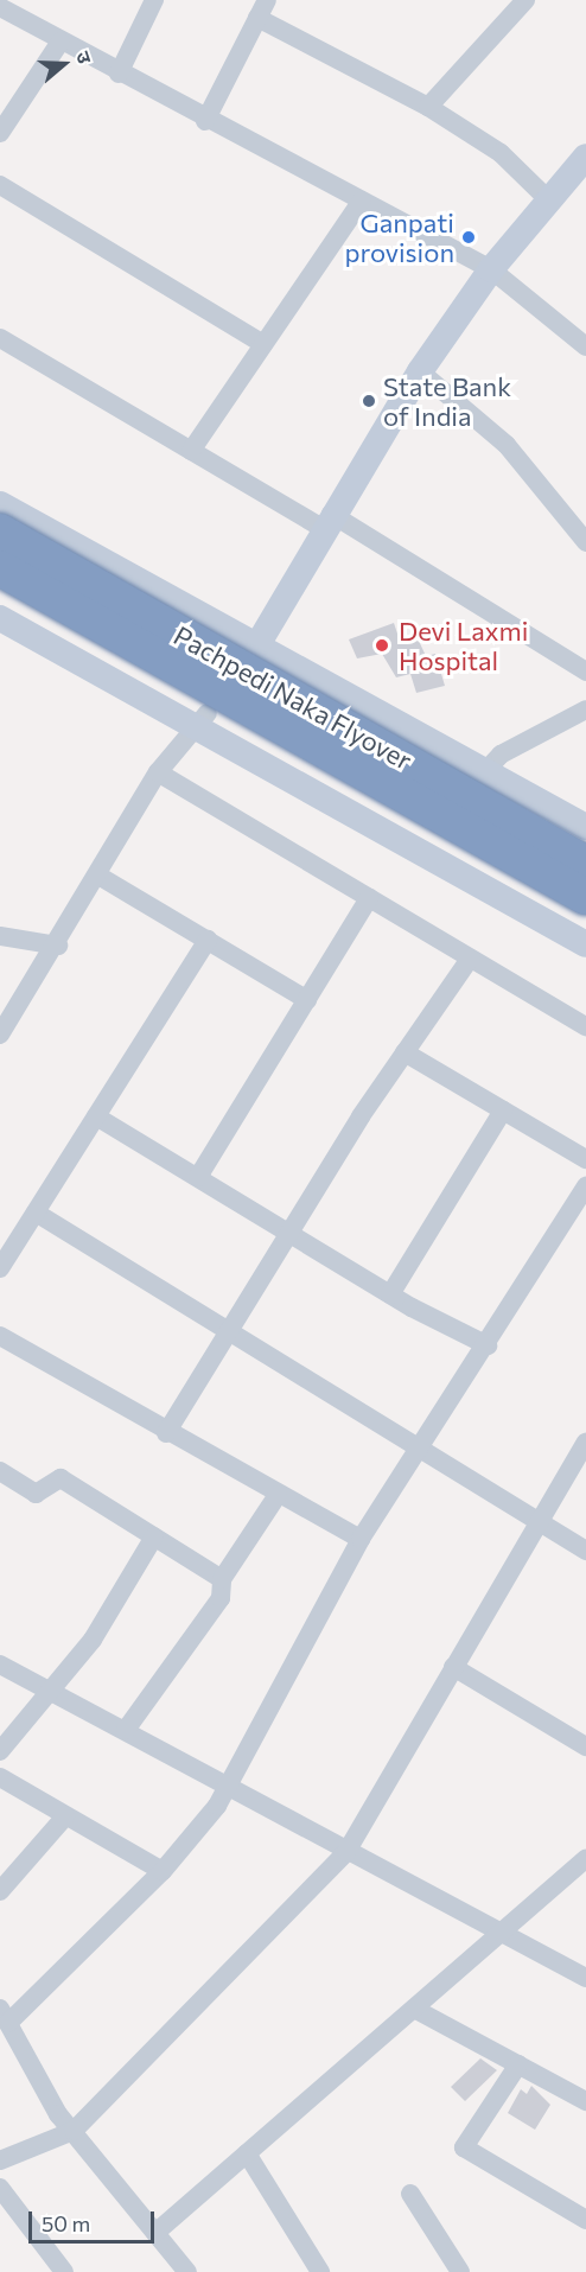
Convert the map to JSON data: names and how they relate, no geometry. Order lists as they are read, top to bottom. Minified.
{"streets":{"highway":["Pachpedi Naka Flyover"]},"places":["Ganpati provision","State Bank of India","Devi Laxmi Hospital"],"scale_bar":"50 m","north":"right"}
